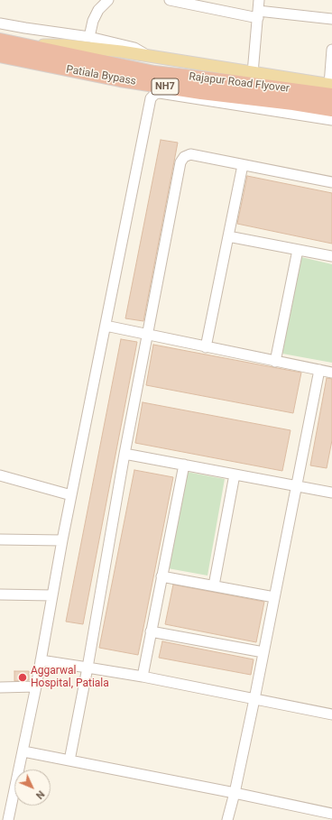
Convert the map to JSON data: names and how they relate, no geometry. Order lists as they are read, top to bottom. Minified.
{"streets":{"highway":["Patiala Bypass","Rajapur Road Flyover","NH7"]},"crossings":[["Rajapur Road Flyover","NH7"]],"places":["Aggarwal Hospital, Patiala"],"north":"bottom right"}
